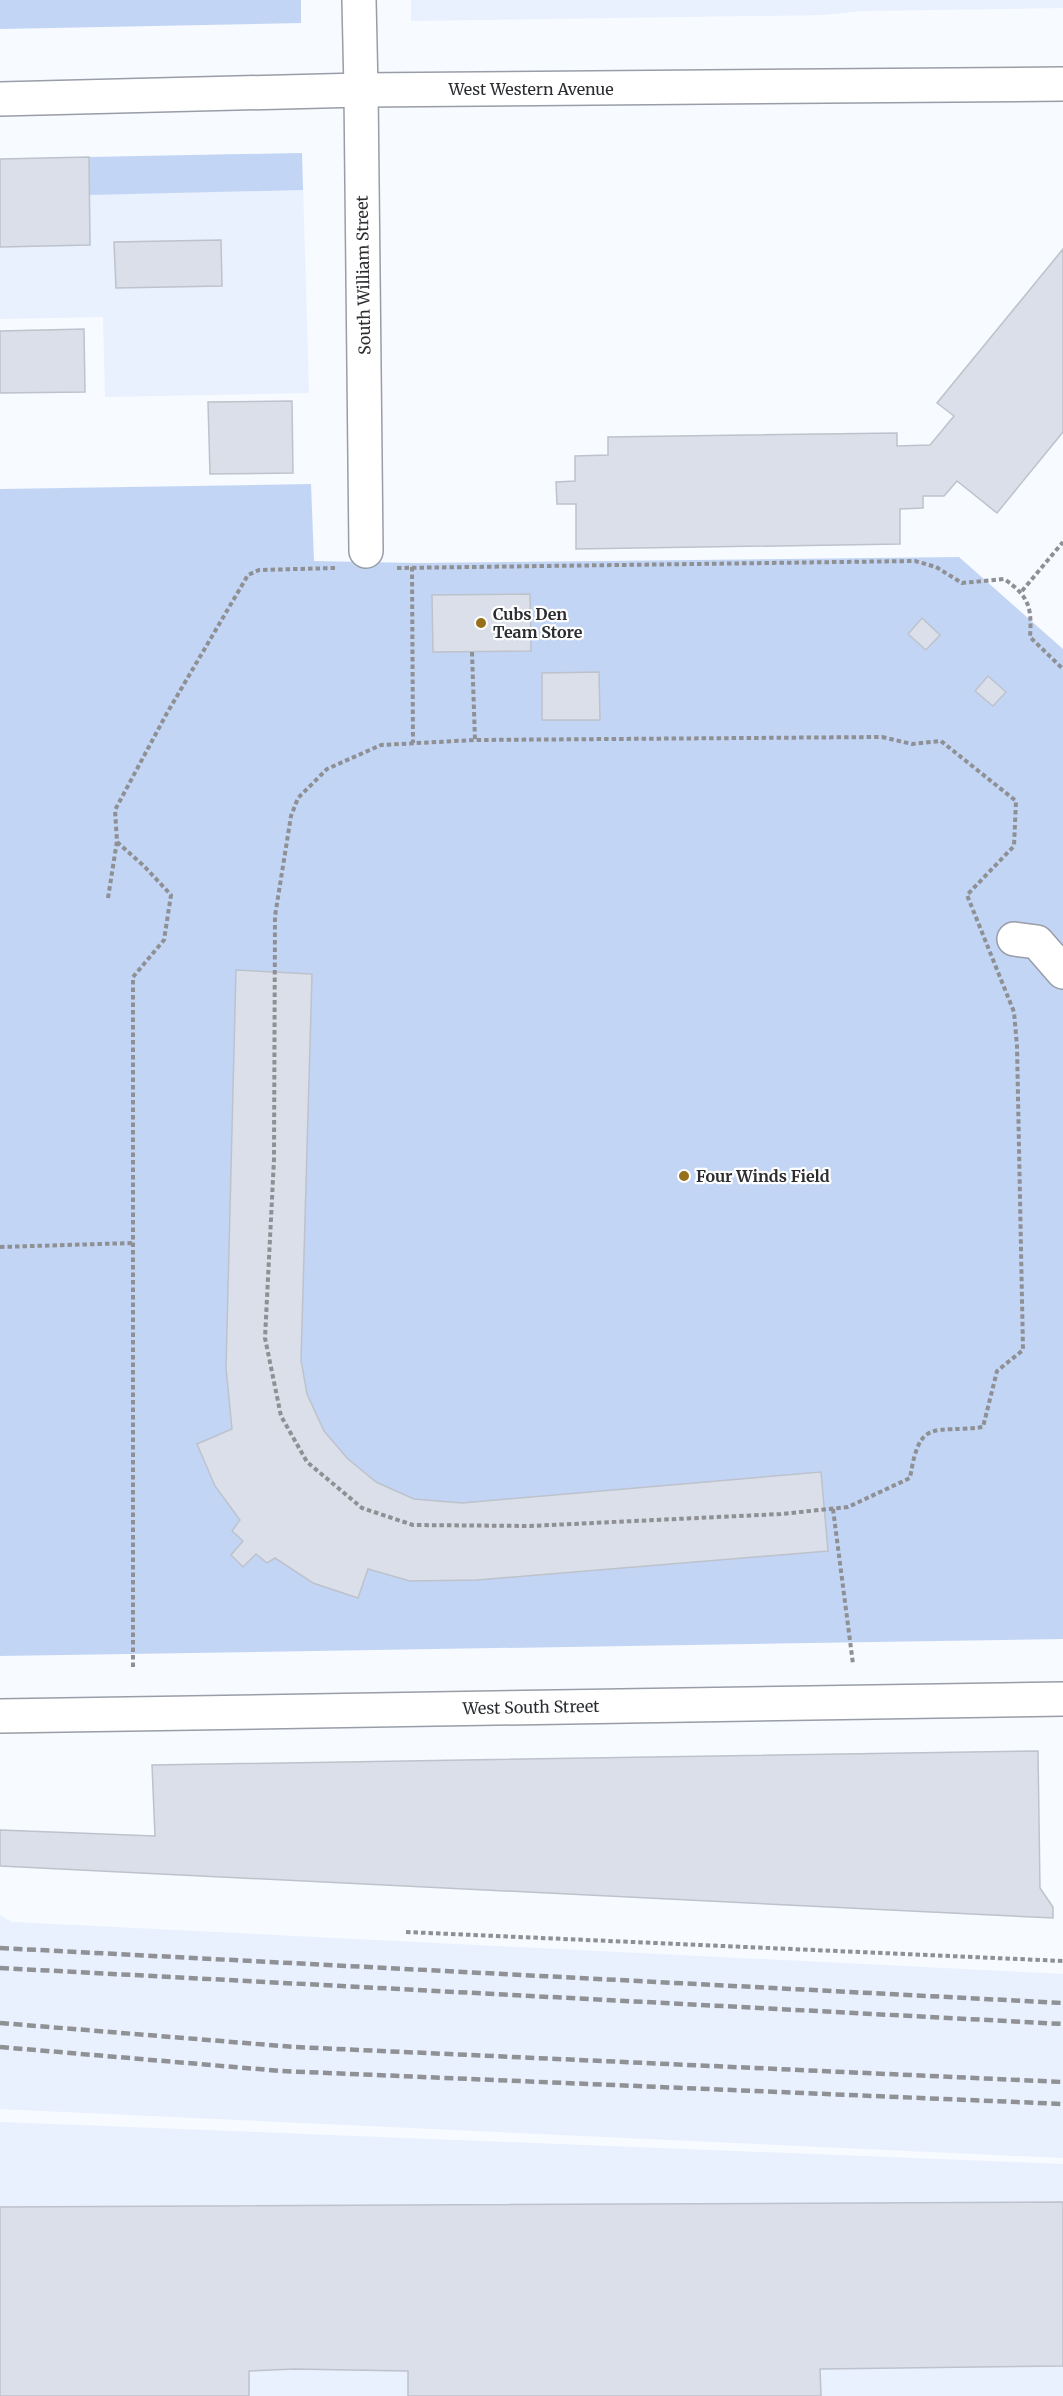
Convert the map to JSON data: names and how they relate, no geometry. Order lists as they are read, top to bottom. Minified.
{"streets":{"street":["West Western Avenue","South William Street","West South Street"]},"crossings":[["West Western Avenue","South William Street"]],"places":["Cubs Den Team Store","Four Winds Field"]}
